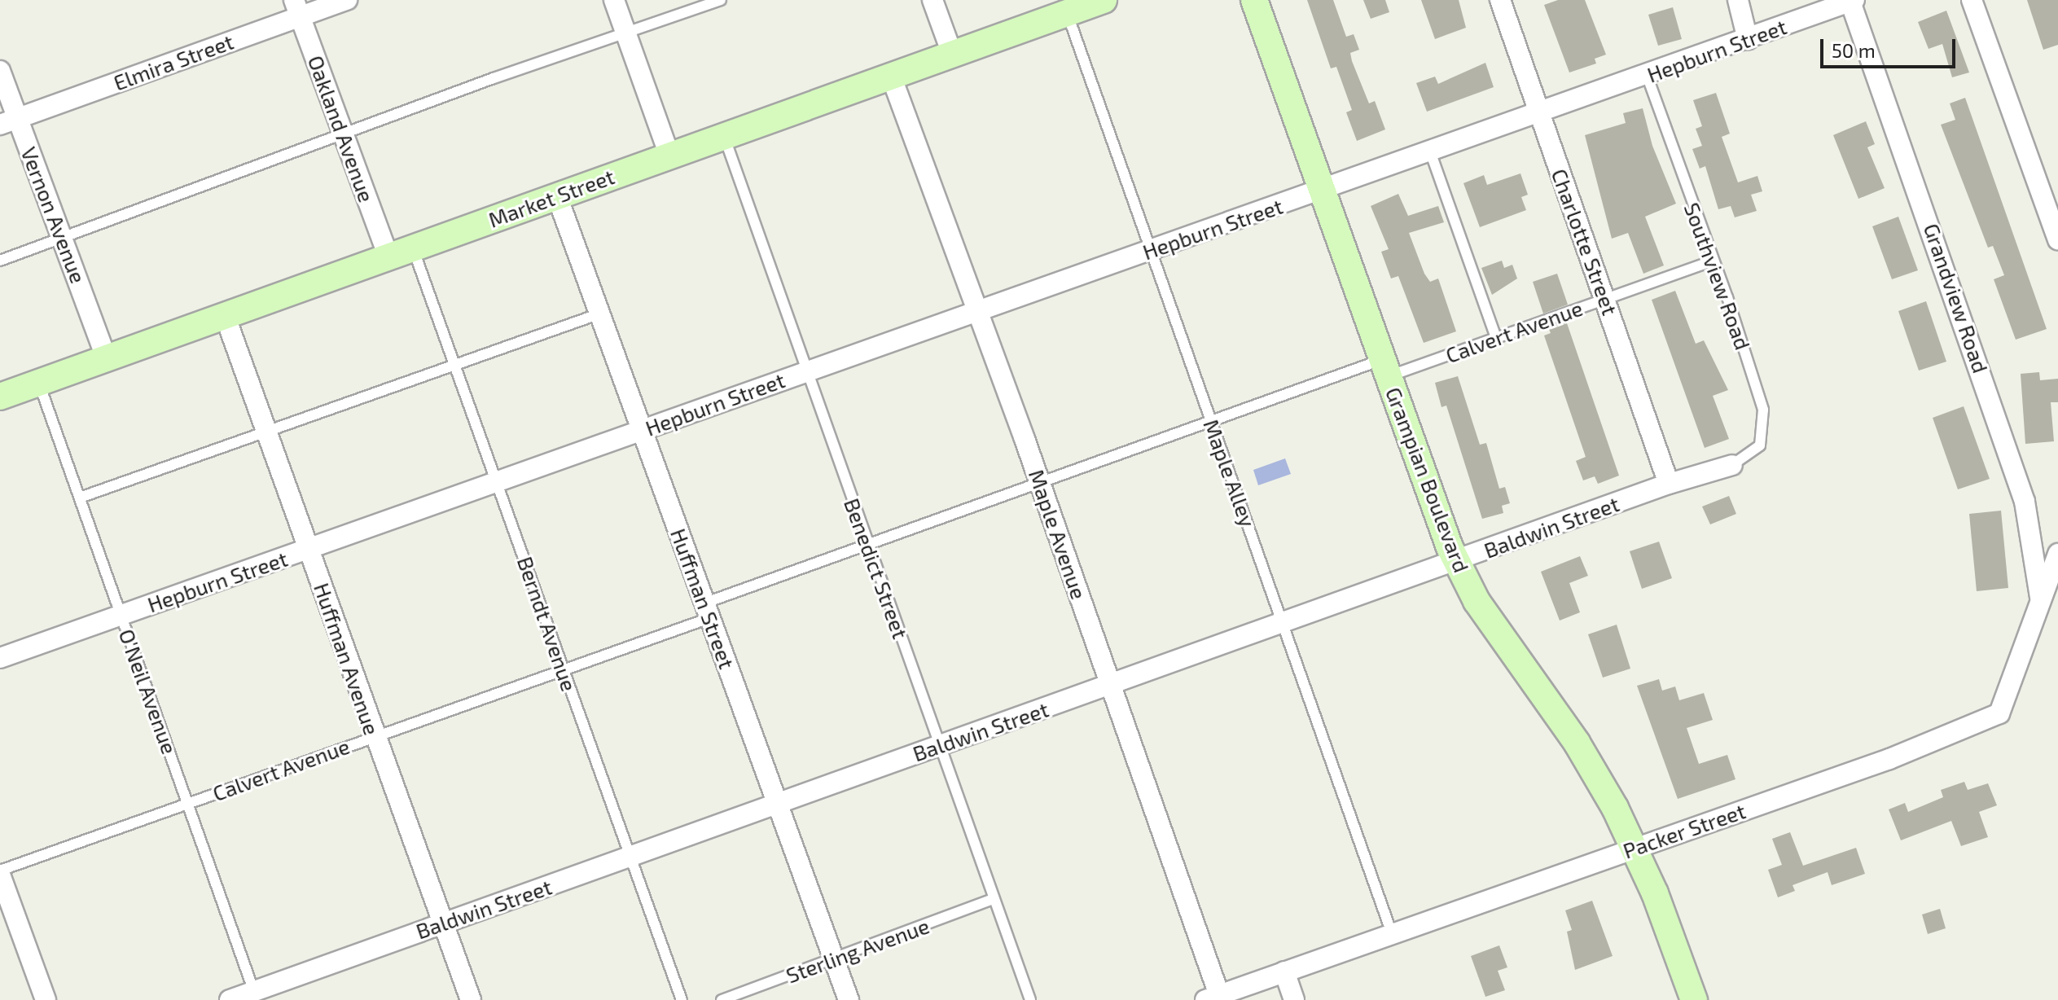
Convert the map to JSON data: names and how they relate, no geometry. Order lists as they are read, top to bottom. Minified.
{"streets":{"main road":["Market Street","Grampian Boulevard"],"street":["Hepburn Street","Elmira Street","Oakland Avenue","Vernon Avenue","Charlotte Street","Grandview Road","Baldwin Street","Maple Avenue","Huffman Street","Huffman Avenue","Packer Street"],"lane":["Southview Road","Calvert Avenue","Maple Alley","Benedict Street","Berndt Avenue","O'Neil Avenue","Sterling Avenue"]},"crossings":[["Hepburn Street","Charlotte Street"],["Hepburn Street","Southview Road"],["Hepburn Street","Grandview Road"],["Hepburn Street","Maple Alley"],["Hepburn Street","Grampian Boulevard"],["Hepburn Street","Maple Avenue"],["Hepburn Street","Benedict Street"],["Hepburn Street","Huffman Street"],["Hepburn Street","Berndt Avenue"],["Hepburn Street","Huffman Avenue"],["Hepburn Street","O'Neil Avenue"],["Elmira Street","Oakland Avenue"],["Elmira Street","Vernon Avenue"],["Oakland Avenue","Market Street"],["Market Street","Vernon Avenue"],["Market Street","Maple Alley"],["Market Street","Maple Avenue"],["Market Street","Benedict Street"],["Market Street","Huffman Street"],["Market Street","Berndt Avenue"],["Market Street","Huffman Avenue"],["Market Street","O'Neil Avenue"],["Charlotte Street","Calvert Avenue"],["Charlotte Street","Baldwin Street"],["Southview Road","Calvert Avenue"],["Southview Road","Baldwin Street"],["Grandview Road","Packer Street"],["Calvert Avenue","Maple Alley"],["Calvert Avenue","Grampian Boulevard"],["Calvert Avenue","Maple Avenue"],["Calvert Avenue","Benedict Street"],["Calvert Avenue","Huffman Street"],["Calvert Avenue","Berndt Avenue"],["Calvert Avenue","Huffman Avenue"],["Calvert Avenue","O'Neil Avenue"],["Maple Alley","Baldwin Street"],["Maple Alley","Packer Street"],["Grampian Boulevard","Baldwin Street"],["Grampian Boulevard","Packer Street"],["Baldwin Street","Maple Avenue"],["Baldwin Street","Benedict Street"],["Baldwin Street","Huffman Street"],["Baldwin Street","Berndt Avenue"],["Baldwin Street","Huffman Avenue"],["Baldwin Street","O'Neil Avenue"],["Maple Avenue","Packer Street"],["Benedict Street","Sterling Avenue"],["Huffman Street","Sterling Avenue"]],"scale_bar":"50 m"}
